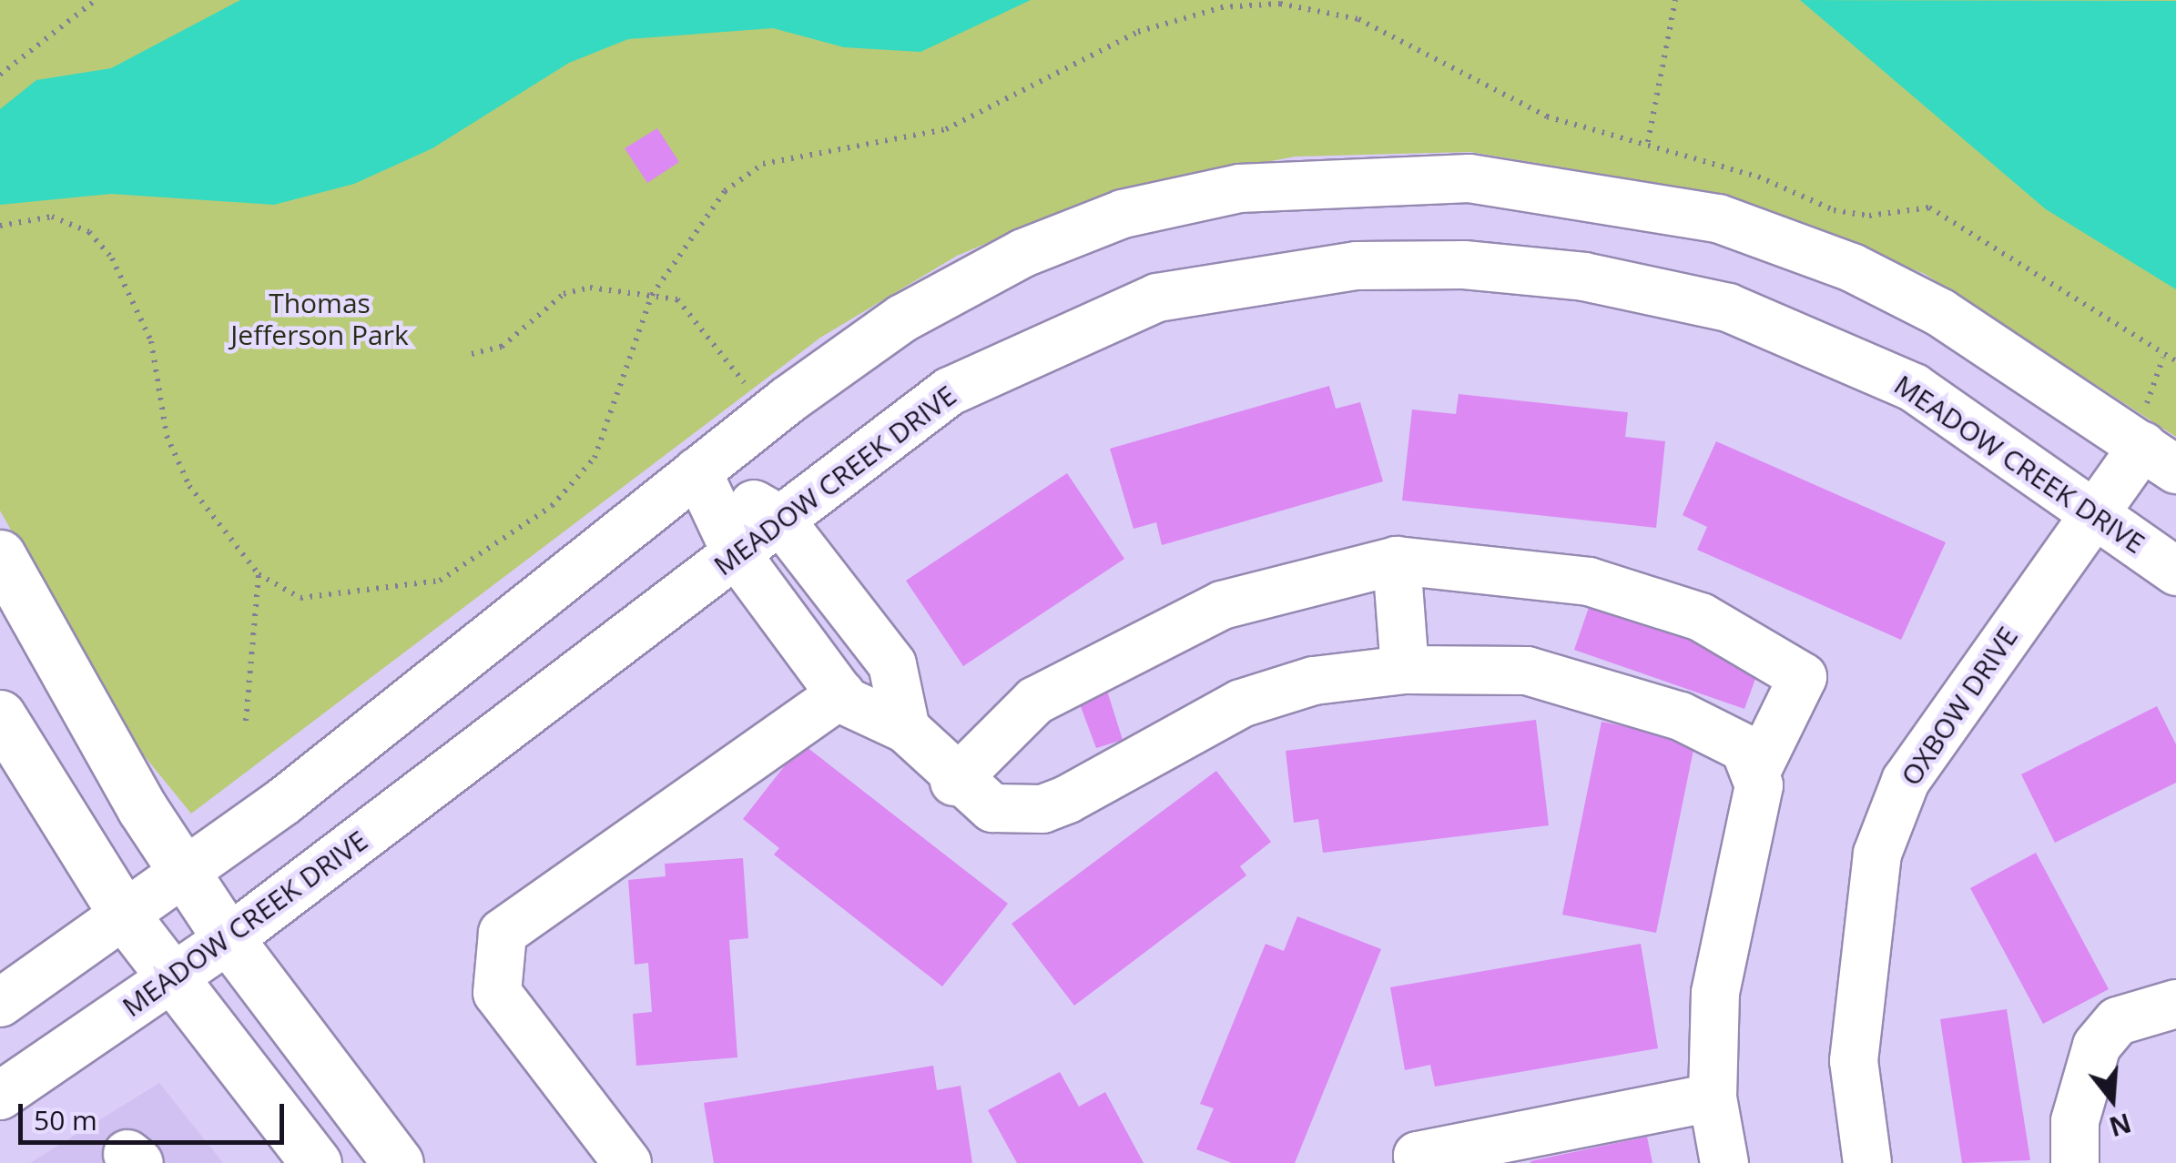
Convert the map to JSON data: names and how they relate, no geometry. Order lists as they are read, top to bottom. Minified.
{"streets":{"street":["MEADOW CREEK DRIVE","OXBOW DRIVE"]},"crossings":[["MEADOW CREEK DRIVE","OXBOW DRIVE"]],"parks":["Thomas Jefferson Park"],"scale_bar":"50 m","north":"bottom"}
